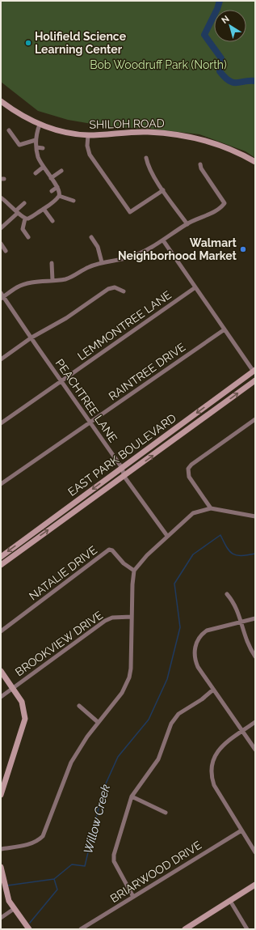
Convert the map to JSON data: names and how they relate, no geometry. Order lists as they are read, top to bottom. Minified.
{"streets":{"main road":["SHILOH ROAD","EAST PARK BOULEVARD"],"street":["LEMMONTREE LANE","RAINTREE DRIVE","PEACHTREE LANE","NATALIE DRIVE","BROOKVIEW DRIVE","BRIARWOOD DRIVE"]},"crossings":[["LEMMONTREE LANE","PEACHTREE LANE"],["RAINTREE DRIVE","PEACHTREE LANE"],["PEACHTREE LANE","EAST PARK BOULEVARD"]],"water":["Willow Creek"],"parks":["Bob Woodruff Park (North)"],"places":["Holifield Science Learning Center","Walmart Neighborhood Market"],"north":"top left"}
